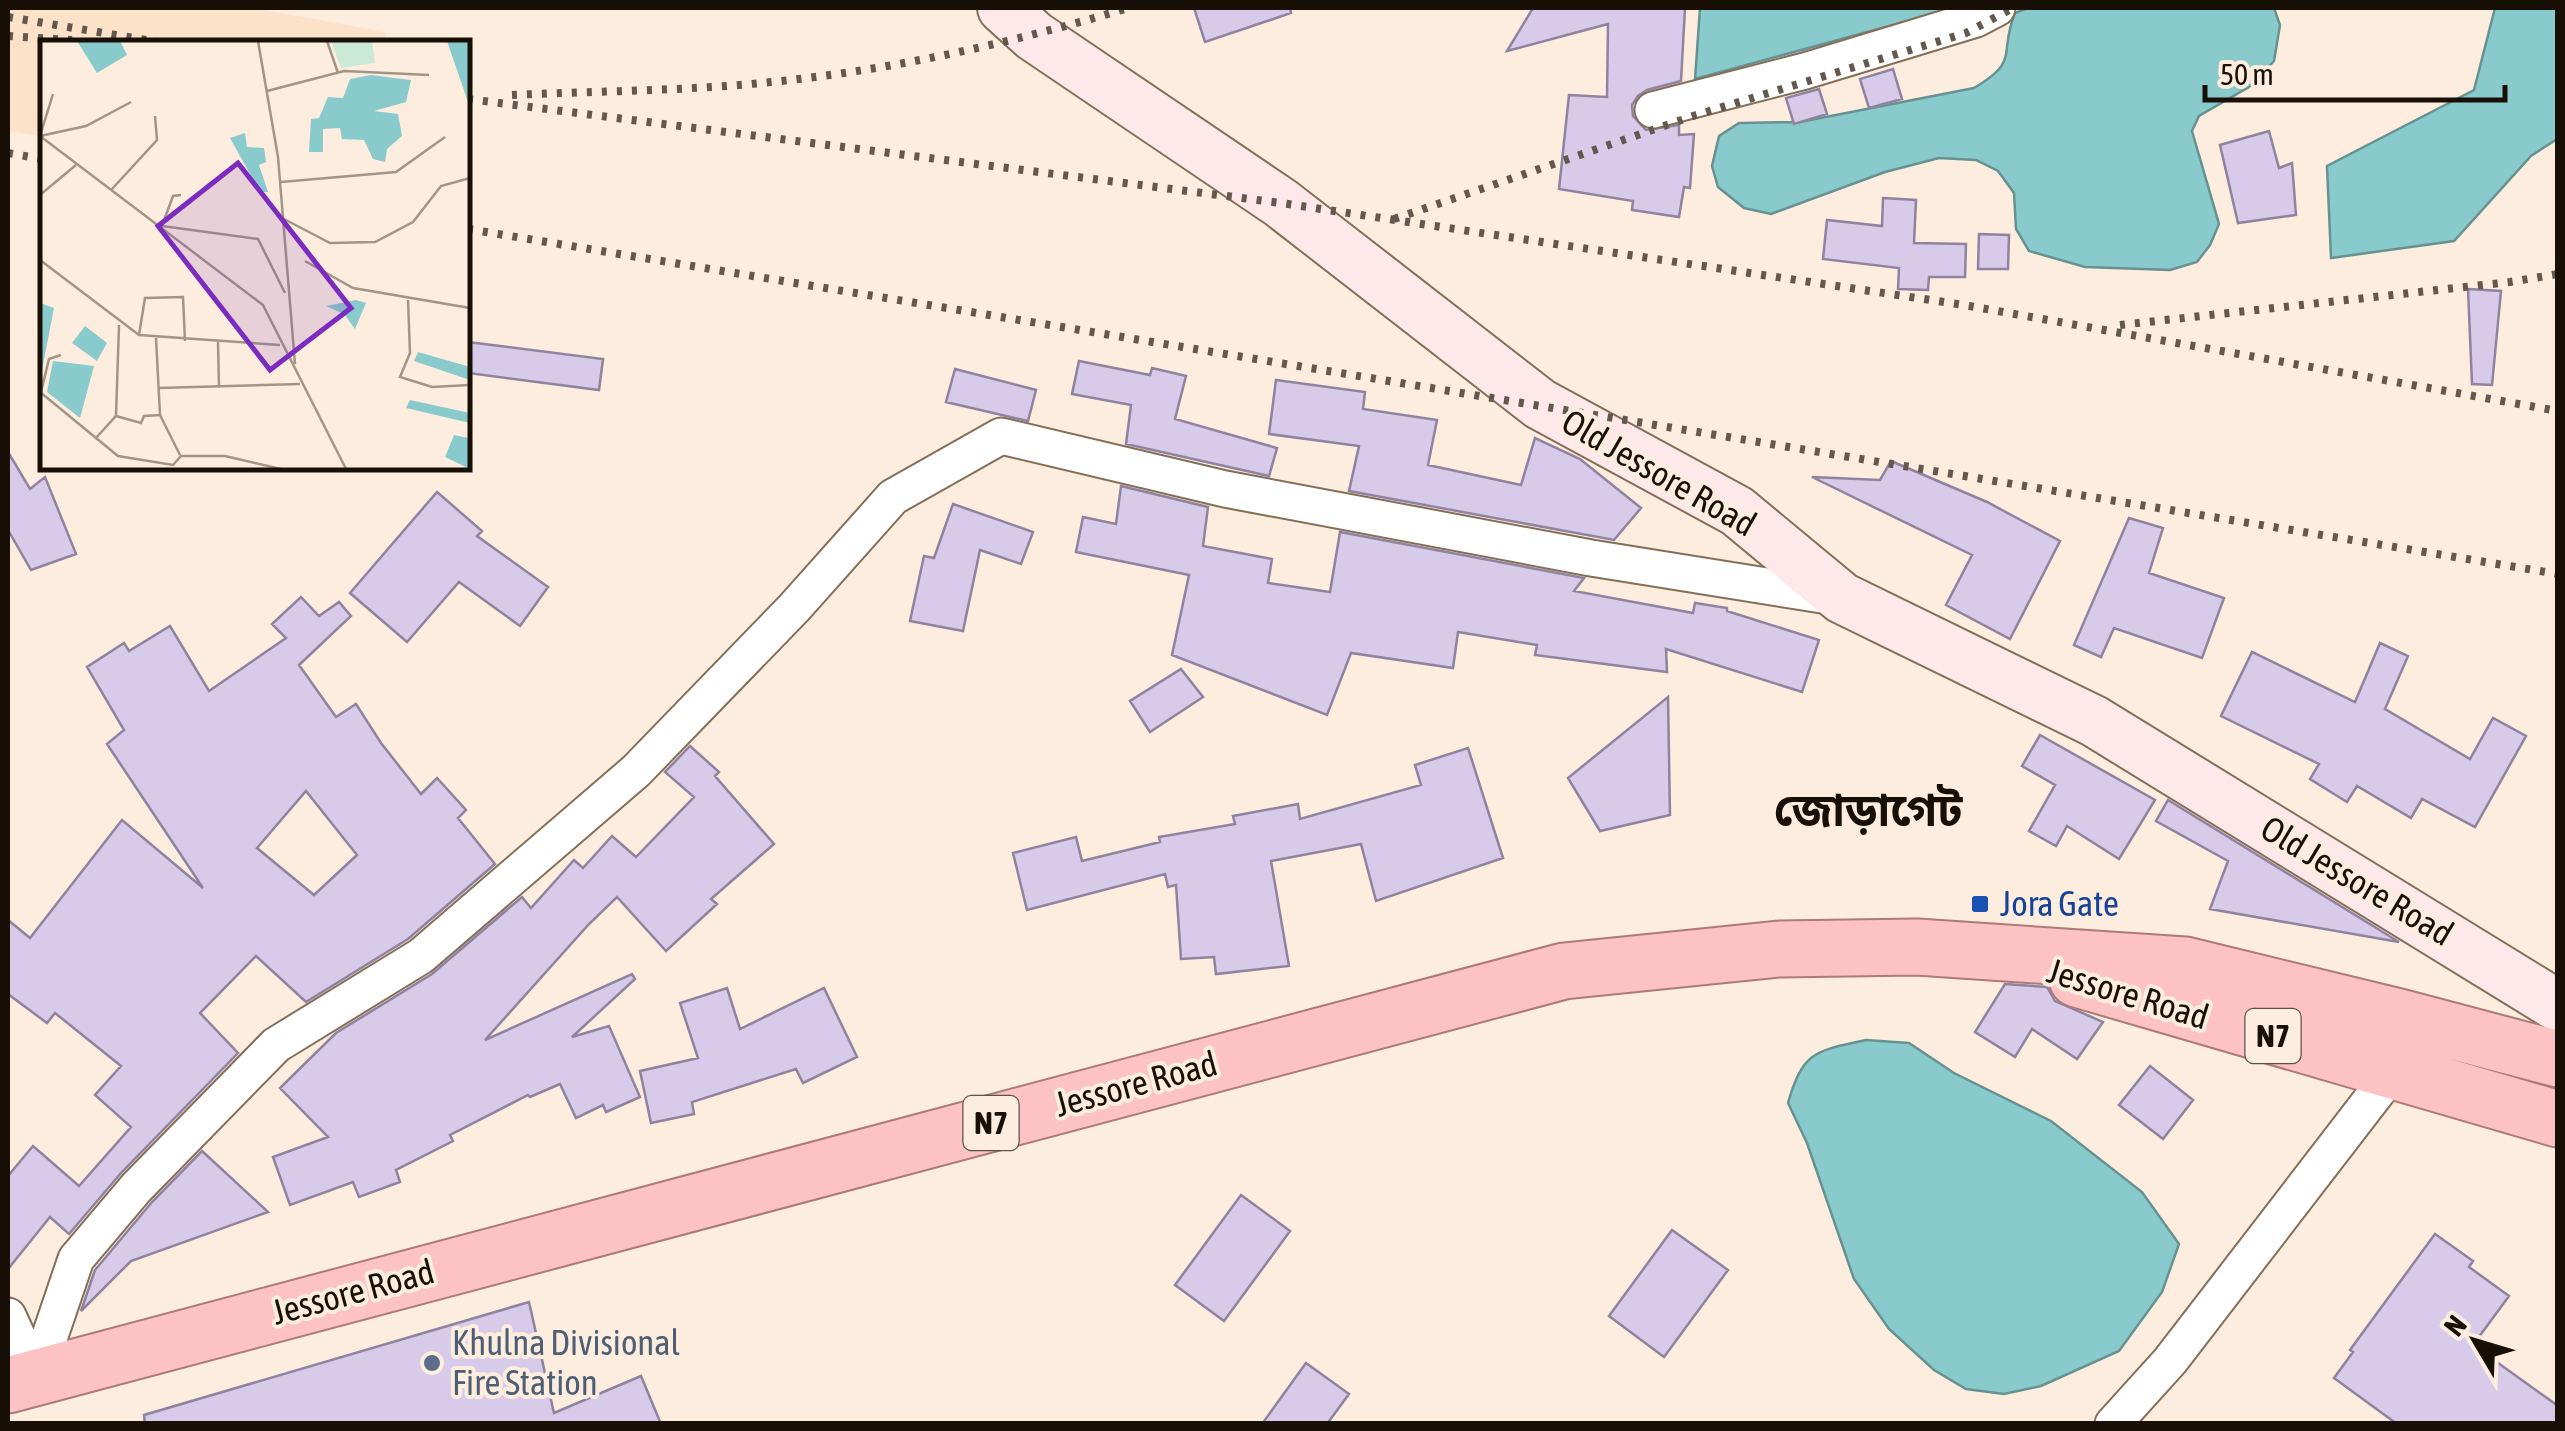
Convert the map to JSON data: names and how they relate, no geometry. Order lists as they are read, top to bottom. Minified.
{"streets":{"highway":["Jessore Road","N7"],"main road":["Old Jessore Road"]},"districts":["জোড়াগেট"],"places":{"transit":["Jora Gate"],"other":["Khulna Divisional Fire Station"]},"scale_bar":"50 m","north":"top left"}
